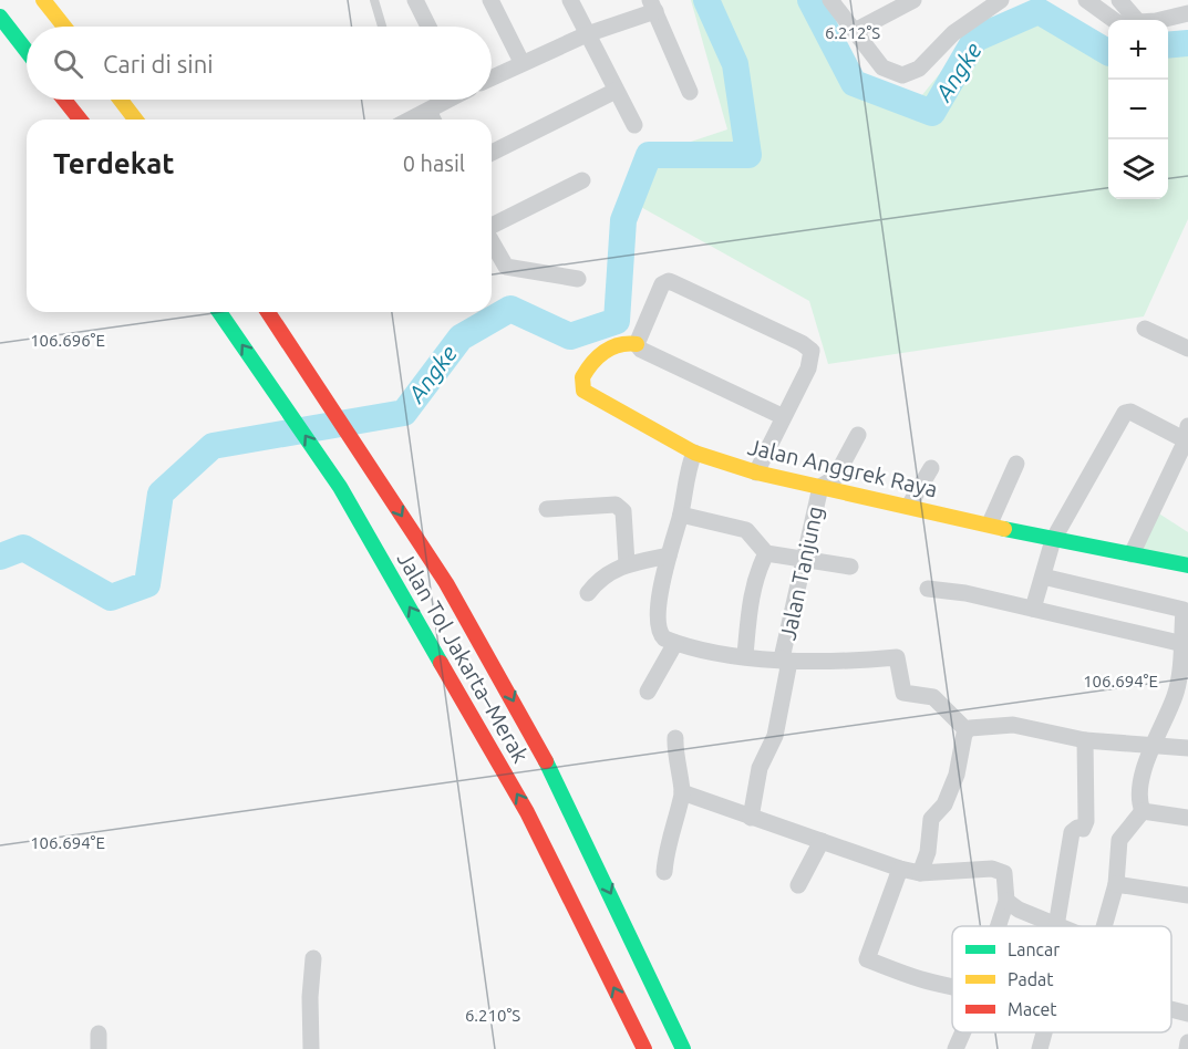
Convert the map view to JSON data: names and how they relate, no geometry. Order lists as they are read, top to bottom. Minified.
{"streets":{"main road":["Jalan Anggrek Raya","Jalan Tol Jakarta–Merak"],"street":["Jalan Tanjung"]},"crossings":[["Jalan Anggrek Raya","Jalan Tanjung"]],"water":["Angke"],"legend":["Lancar","Padat","Macet"],"page":{"map_buttons":["+","−"],"search":"Cari di sini","heading":["Terdekat","0 hasil"]},"coordinates":["6.212°S","106.696°E","106.694°E","6.210°S"]}
